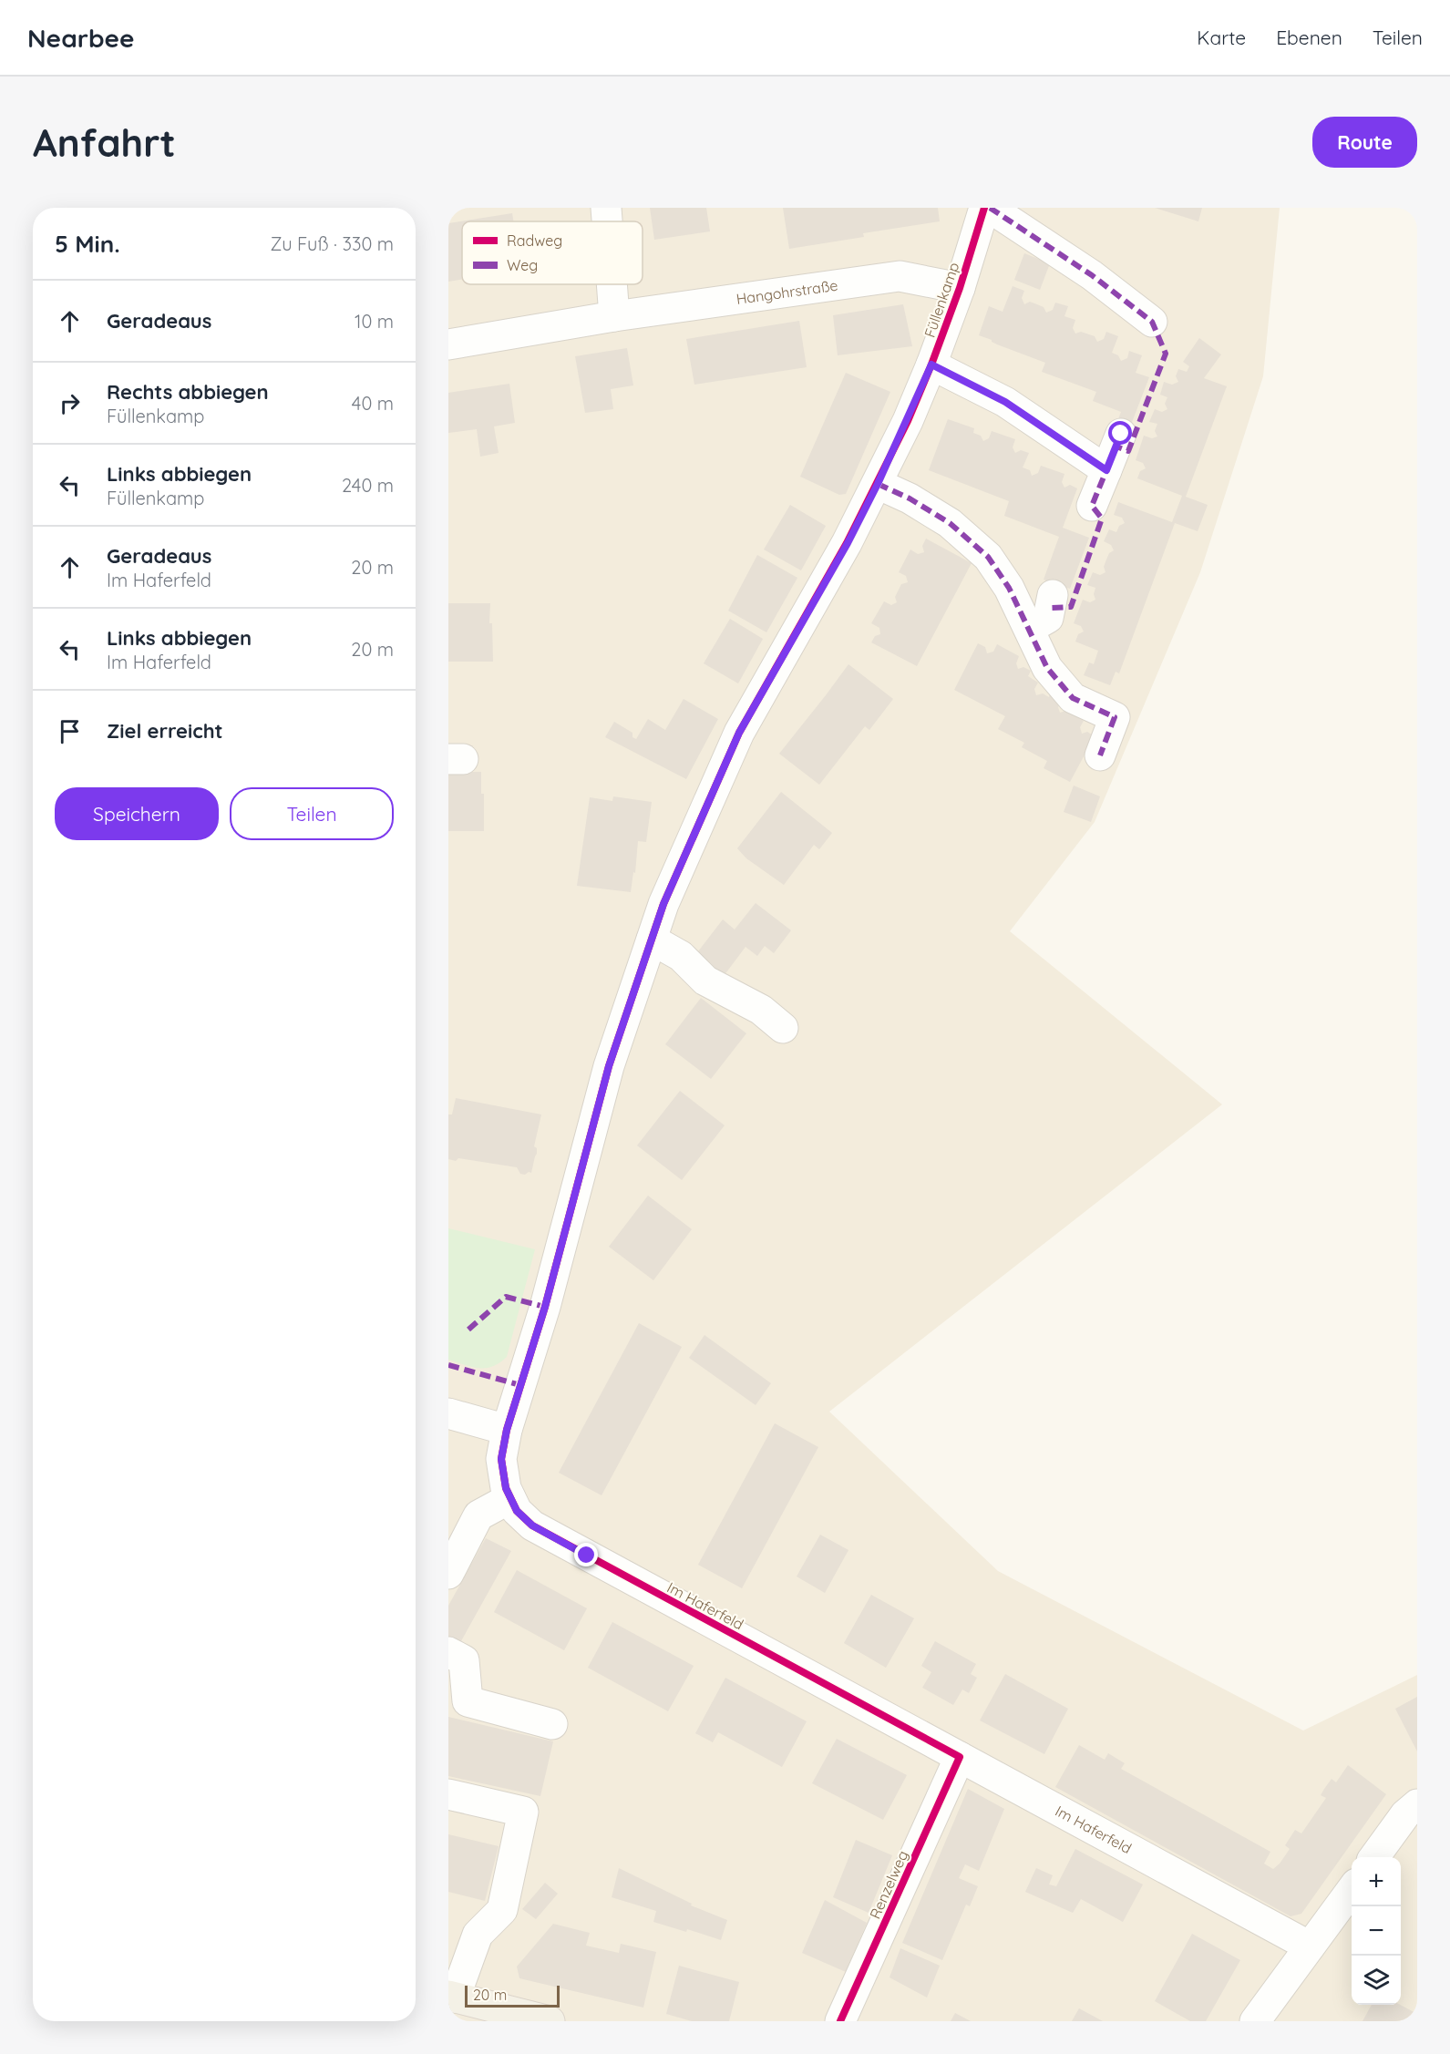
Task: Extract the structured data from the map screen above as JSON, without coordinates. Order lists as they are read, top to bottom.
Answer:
{
  "streets": {
    "street": [
      "Hangohrstraße",
      "Füllenkamp",
      "Im Haferfeld",
      "Renzelweg"
    ]
  },
  "crossings": [
    ["Hangohrstraße", "Füllenkamp"],
    ["Füllenkamp", "Im Haferfeld"],
    ["Im Haferfeld", "Renzelweg"]
  ],
  "legend": ["Radweg", "Weg"],
  "scale_bar": "20 m",
  "page": {
    "header": "Nearbee",
    "nav": ["Karte", "Ebenen", "Teilen"],
    "buttons": [
      "Route",
      ["Speichern", "Teilen"]
    ],
    "title": "Anfahrt",
    "heading": ["5 Min.", "Zu Fuß · 330 m"],
    "list": [
      ["Geradeaus", "10 m"],
      ["Rechts abbiegen", "Füllenkamp", "40 m"],
      ["Links abbiegen", "Füllenkamp", "240 m"],
      ["Geradeaus", "Im Haferfeld", "20 m"],
      ["Links abbiegen", "Im Haferfeld", "20 m"],
      "Ziel erreicht"
    ],
    "map_buttons": ["+", "−"],
    "scale": "20 m"
  }
}
